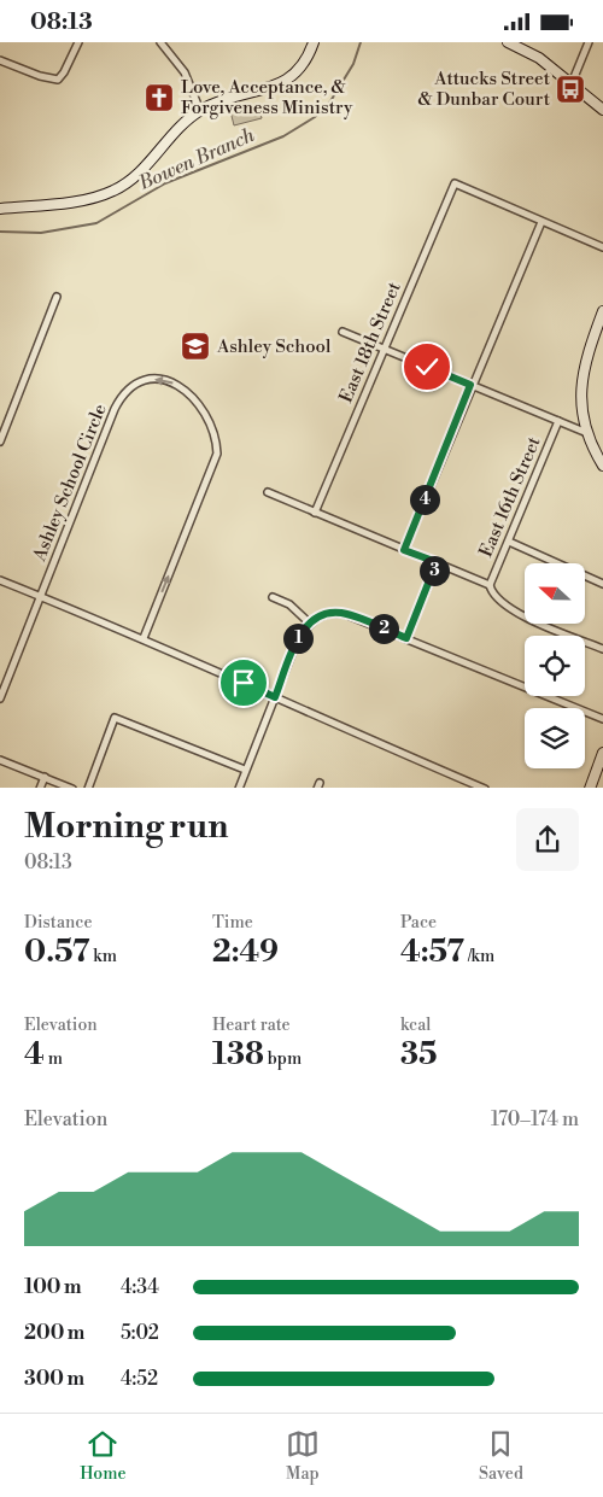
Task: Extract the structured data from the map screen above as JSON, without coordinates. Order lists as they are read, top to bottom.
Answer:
{
  "streets": {
    "street": ["East 18th Street", "Ashley School Circle", "East 16th Street"]
  },
  "water": ["Bowen Branch"],
  "places": {
    "bus stop": ["Attucks Street & Dunbar Court"],
    "church": ["Love, Acceptance, & Forgiveness Ministry"],
    "school or university": ["Ashley School"]
  },
  "north": "left",
  "page": {
    "status": "08:13",
    "pins": [
      "4",
      "3",
      "2",
      "1"
    ],
    "heading": ["Morning run", "08:13"],
    "stats": [
      ["Distance", "0.57 km"],
      ["Time", "2:49"],
      ["Pace", "4:57 /km"],
      ["Elevation", "4 m"],
      ["Heart rate", "138 bpm"],
      ["kcal", "35"]
    ],
    "chart": ["Elevation", "170–174 m"],
    "list": [
      {
        "name": "100 m",
        "note": "4:34"
      },
      {
        "name": "200 m",
        "note": "5:02"
      },
      {
        "name": "300 m",
        "note": "4:52"
      }
    ],
    "tabs": ["Home", "Map", "Saved"]
  }
}
